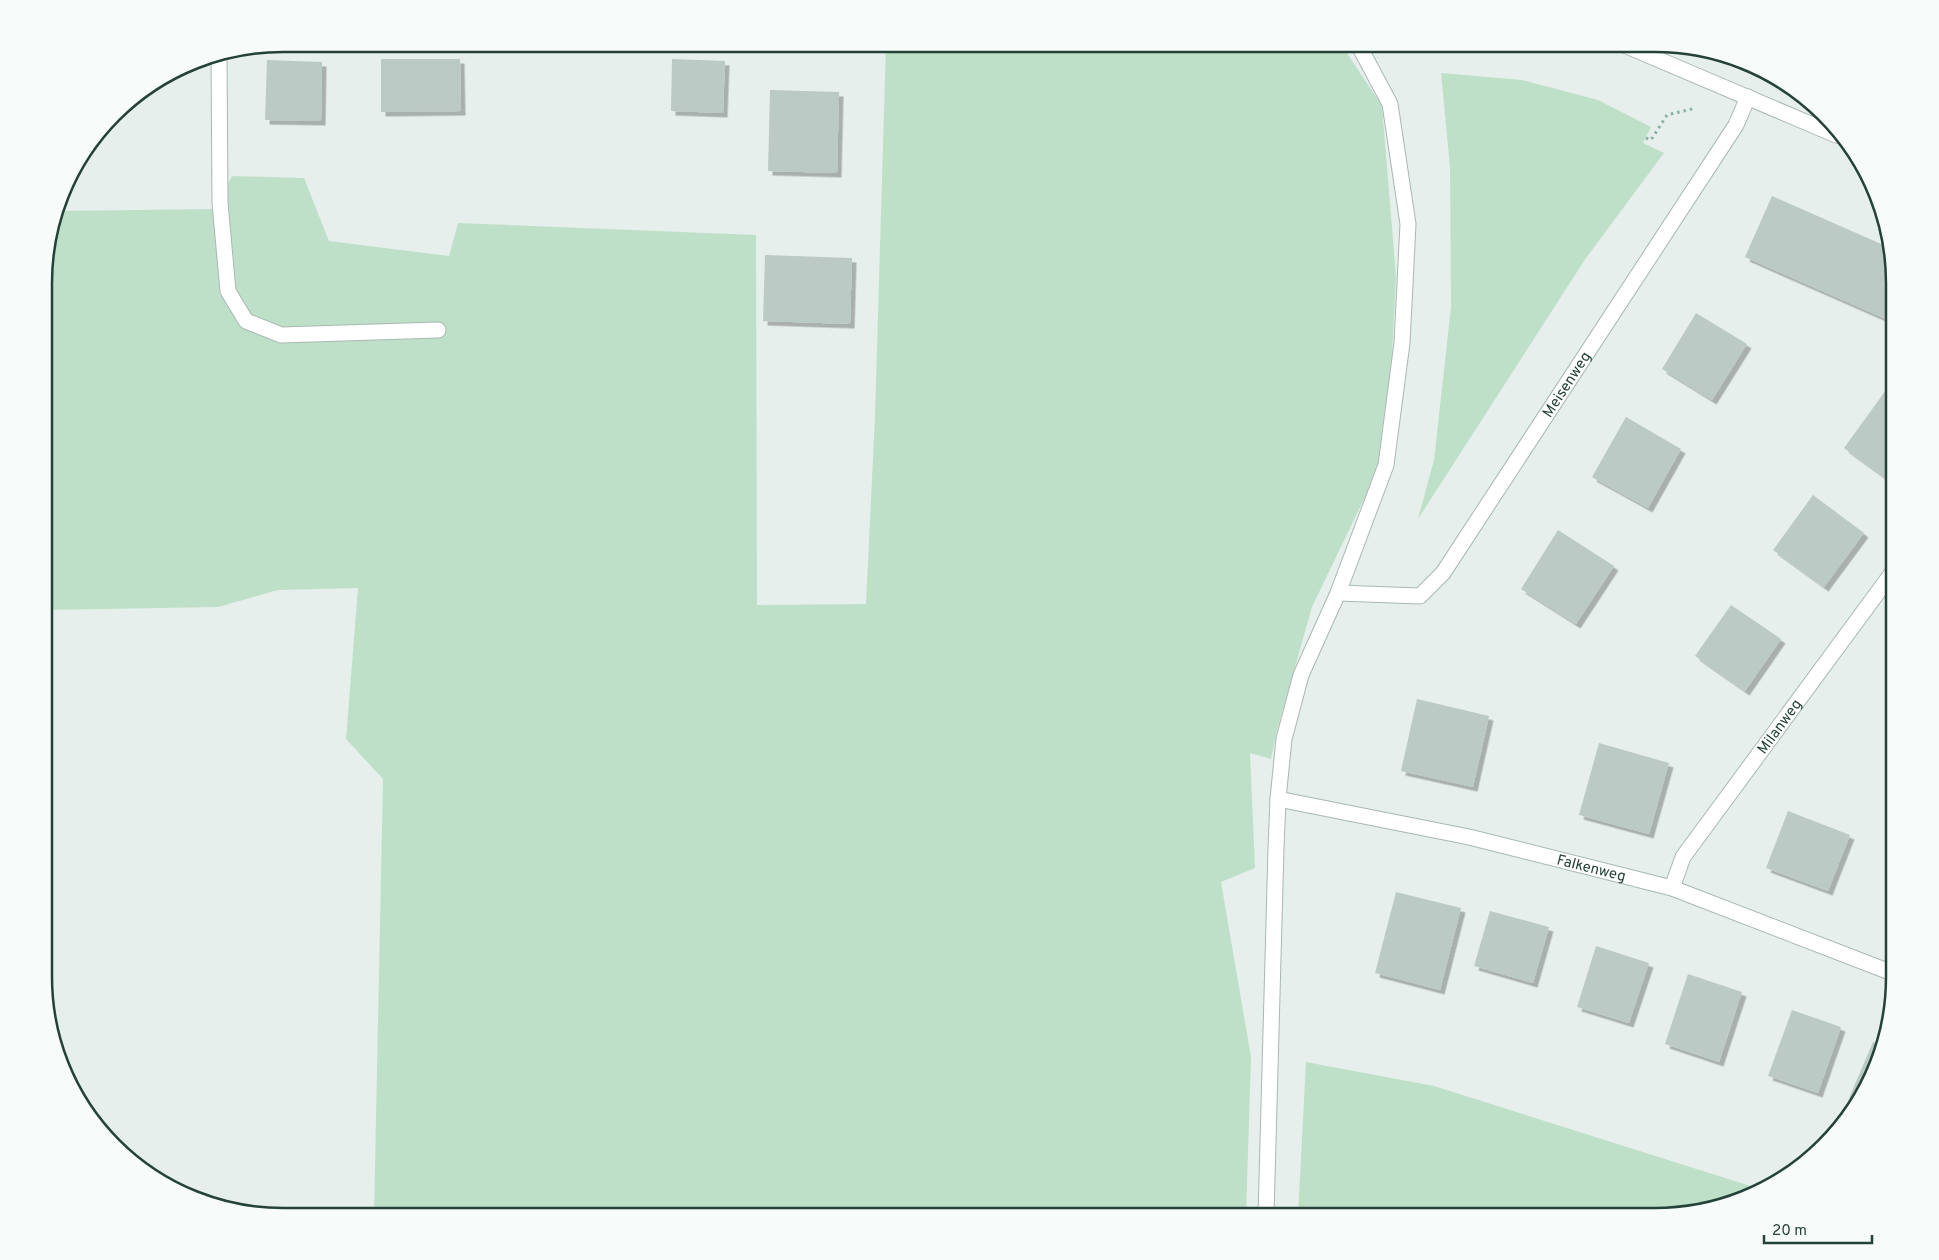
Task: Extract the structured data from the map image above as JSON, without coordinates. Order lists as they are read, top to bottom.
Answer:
{
  "streets": {
    "street": ["Meisenweg", "Milanweg", "Falkenweg"]
  },
  "crossings": [
    ["Milanweg", "Falkenweg"]
  ],
  "scale_bar": "20 m"
}
